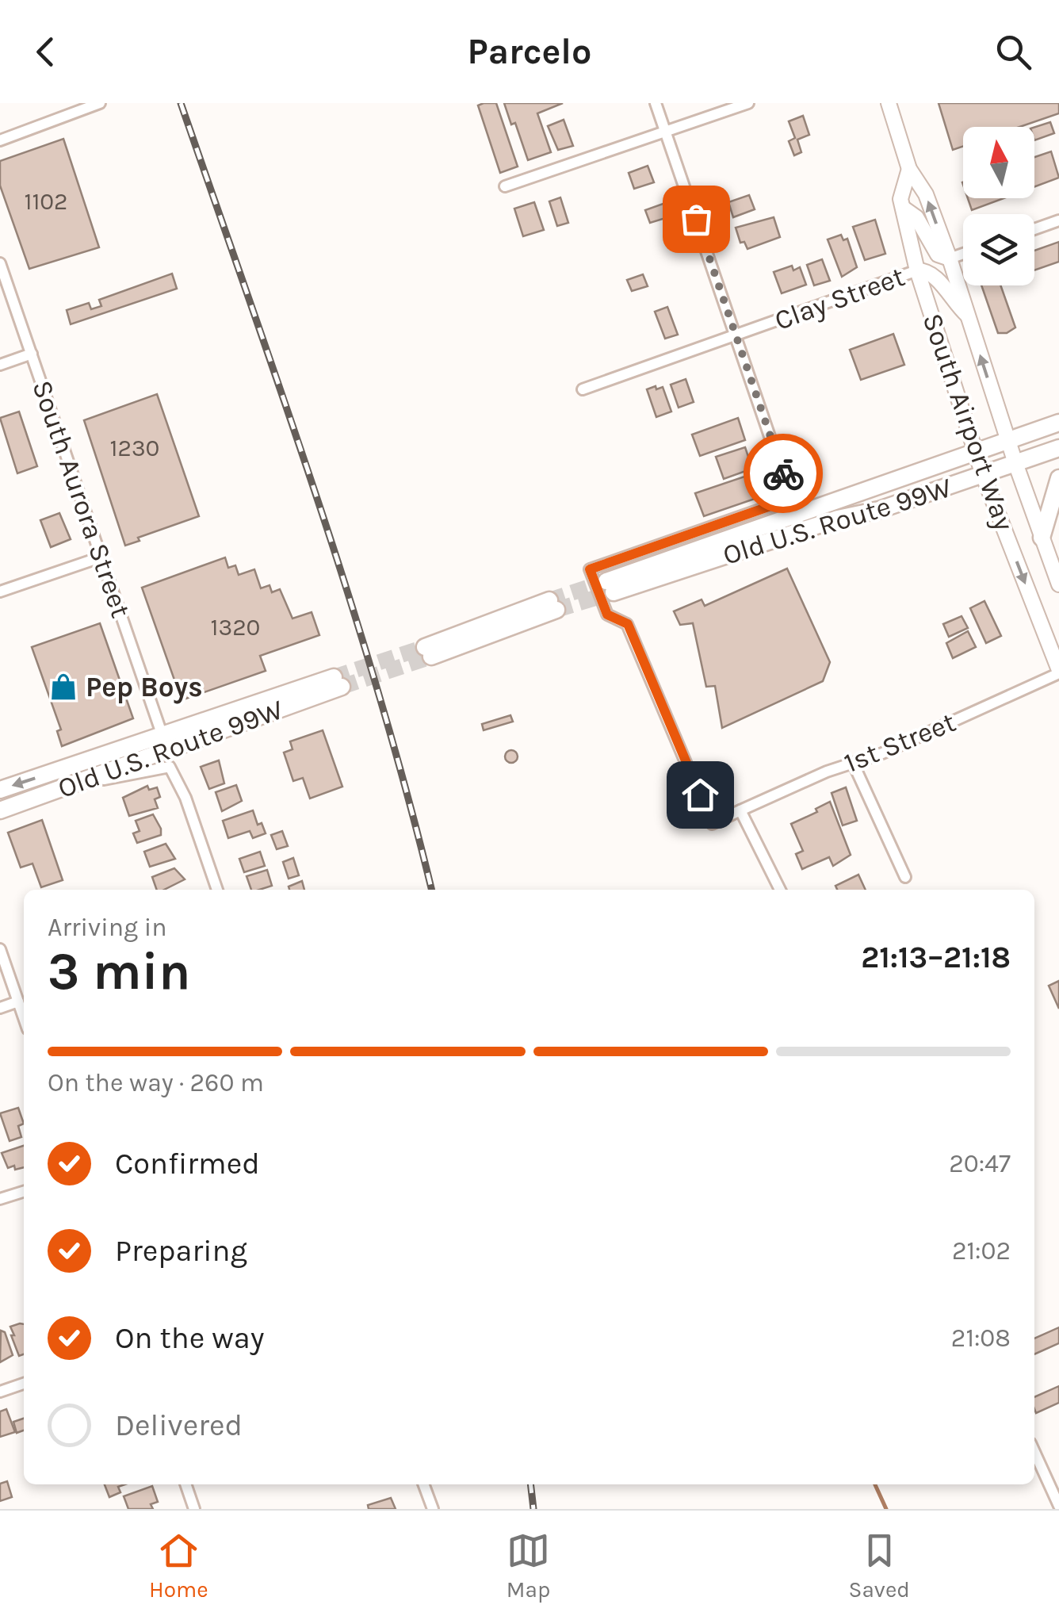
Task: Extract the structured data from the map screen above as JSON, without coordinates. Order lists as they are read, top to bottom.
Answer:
{
  "streets": {
    "main road": ["South Airport Way", "Old U.S. Route 99W"],
    "street": ["Clay Street", "South Aurora Street", "1st Street"]
  },
  "crossings": [
    ["Clay Street", "South Airport Way"],
    ["Clay Street", "1st Street"],
    ["South Airport Way", "Old U.S. Route 99W"],
    ["South Airport Way", "1st Street"],
    ["South Aurora Street", "Old U.S. Route 99W"]
  ],
  "places": {
    "shop": ["Pep Boys"]
  },
  "house_numbers": ["1102", "1230", "1320"],
  "north": "top",
  "page": {
    "header": "Parcelo",
    "heading": ["3 min", "Arriving in", "21:13–21:18"],
    "bar": "On the way · 260 m",
    "list": [
      ["Confirmed", "20:47"],
      ["Preparing", "21:02"],
      ["On the way", "21:08"],
      "Delivered"
    ],
    "tabs": ["Home", "Map", "Saved"]
  }
}
